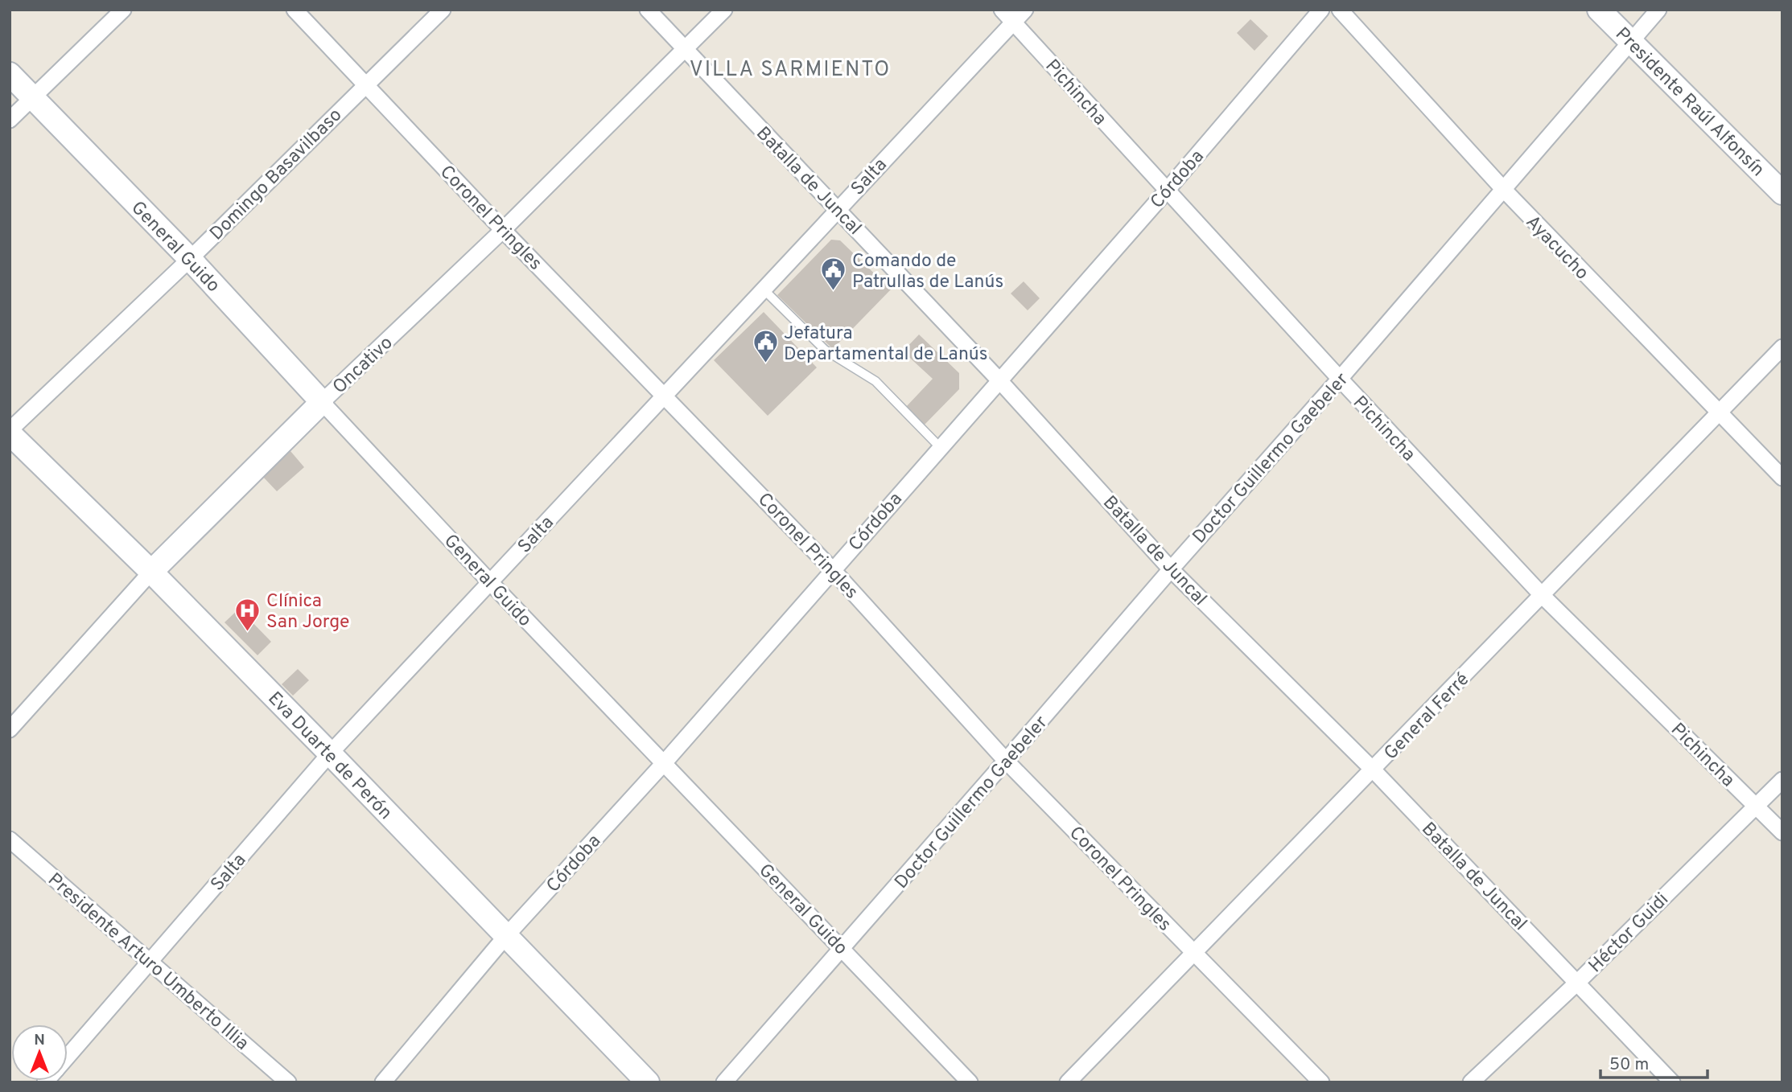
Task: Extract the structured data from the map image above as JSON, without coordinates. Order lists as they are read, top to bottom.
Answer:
{
  "streets": {
    "main road": [
      "Presidente Raúl Alfonsín",
      "General Guido",
      "Oncativo",
      "Eva Duarte de Perón"
    ],
    "street": [
      "Pichincha",
      "Domingo Basavilbaso",
      "Salta",
      "Córdoba",
      "Batalla de Juncal",
      "Coronel Pringles",
      "Ayacucho",
      "Doctor Guillermo Gaebeler",
      "General Ferré",
      "Héctor Guidi",
      "Presidente Arturo Umberto Illia"
    ]
  },
  "crossings": [
    ["Pichincha", "Salta"],
    ["Pichincha", "Córdoba"],
    ["Pichincha", "Doctor Guillermo Gaebeler"],
    ["Pichincha", "General Ferré"],
    ["Pichincha", "Héctor Guidi"],
    ["Presidente Raúl Alfonsín", "Doctor Guillermo Gaebeler"],
    ["Domingo Basavilbaso", "Coronel Pringles"],
    ["Domingo Basavilbaso", "General Guido"],
    ["Domingo Basavilbaso", "Eva Duarte de Perón"],
    ["Salta", "Batalla de Juncal"],
    ["Salta", "Coronel Pringles"],
    ["Salta", "General Guido"],
    ["Salta", "Eva Duarte de Perón"],
    ["Salta", "Presidente Arturo Umberto Illia"],
    ["Córdoba", "Batalla de Juncal"],
    ["Córdoba", "Coronel Pringles"],
    ["Córdoba", "General Guido"],
    ["Córdoba", "Eva Duarte de Perón"],
    ["Batalla de Juncal", "Oncativo"],
    ["Batalla de Juncal", "Doctor Guillermo Gaebeler"],
    ["Batalla de Juncal", "General Ferré"],
    ["Batalla de Juncal", "Héctor Guidi"],
    ["Coronel Pringles", "Oncativo"],
    ["Coronel Pringles", "Doctor Guillermo Gaebeler"],
    ["Coronel Pringles", "General Ferré"],
    ["General Guido", "Oncativo"],
    ["General Guido", "Doctor Guillermo Gaebeler"],
    ["Ayacucho", "Doctor Guillermo Gaebeler"],
    ["Ayacucho", "General Ferré"],
    ["Oncativo", "Eva Duarte de Perón"]
  ],
  "districts": ["VILLA SARMIENTO"],
  "places": {
    "public building": ["Comando de Patrullas de Lanús", "Jefatura Departamental de Lanús"],
    "hospital": ["Clínica San Jorge"]
  },
  "scale_bar": "50 m",
  "north": "top"
}
